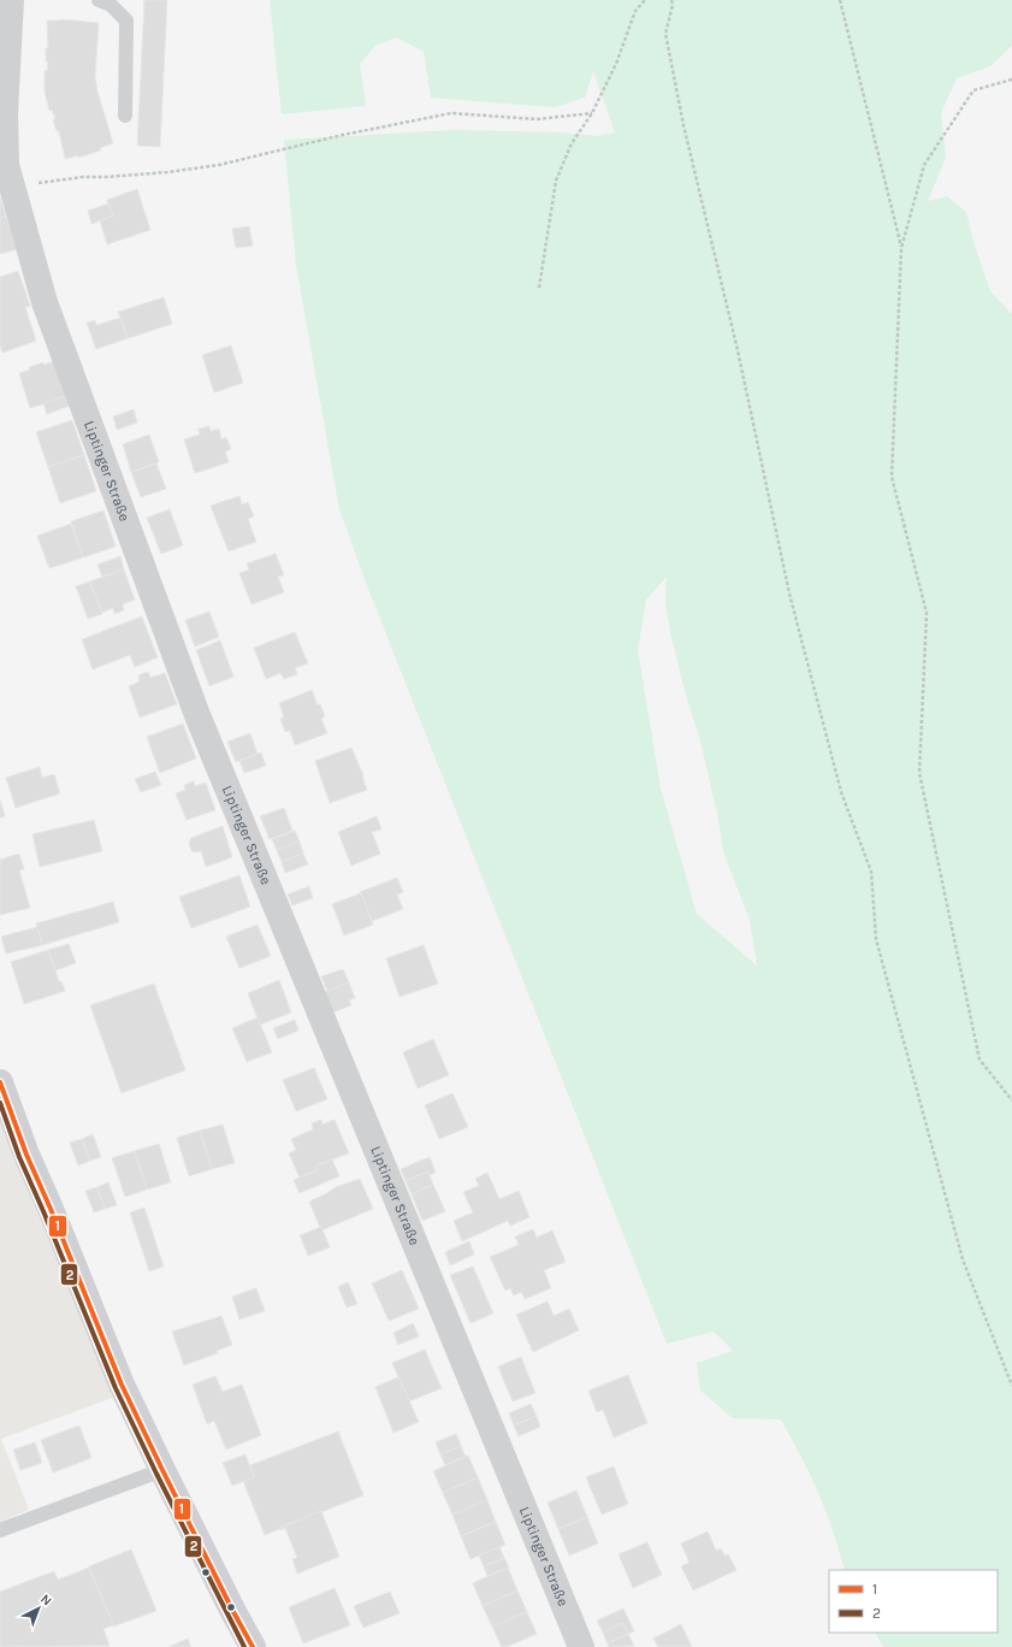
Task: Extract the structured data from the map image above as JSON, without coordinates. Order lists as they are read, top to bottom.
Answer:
{
  "streets": {
    "street": ["Liptinger Straße"]
  },
  "lines": ["transit line 1", "transit line 2"],
  "legend": ["1", "2"],
  "north": "top right"
}
